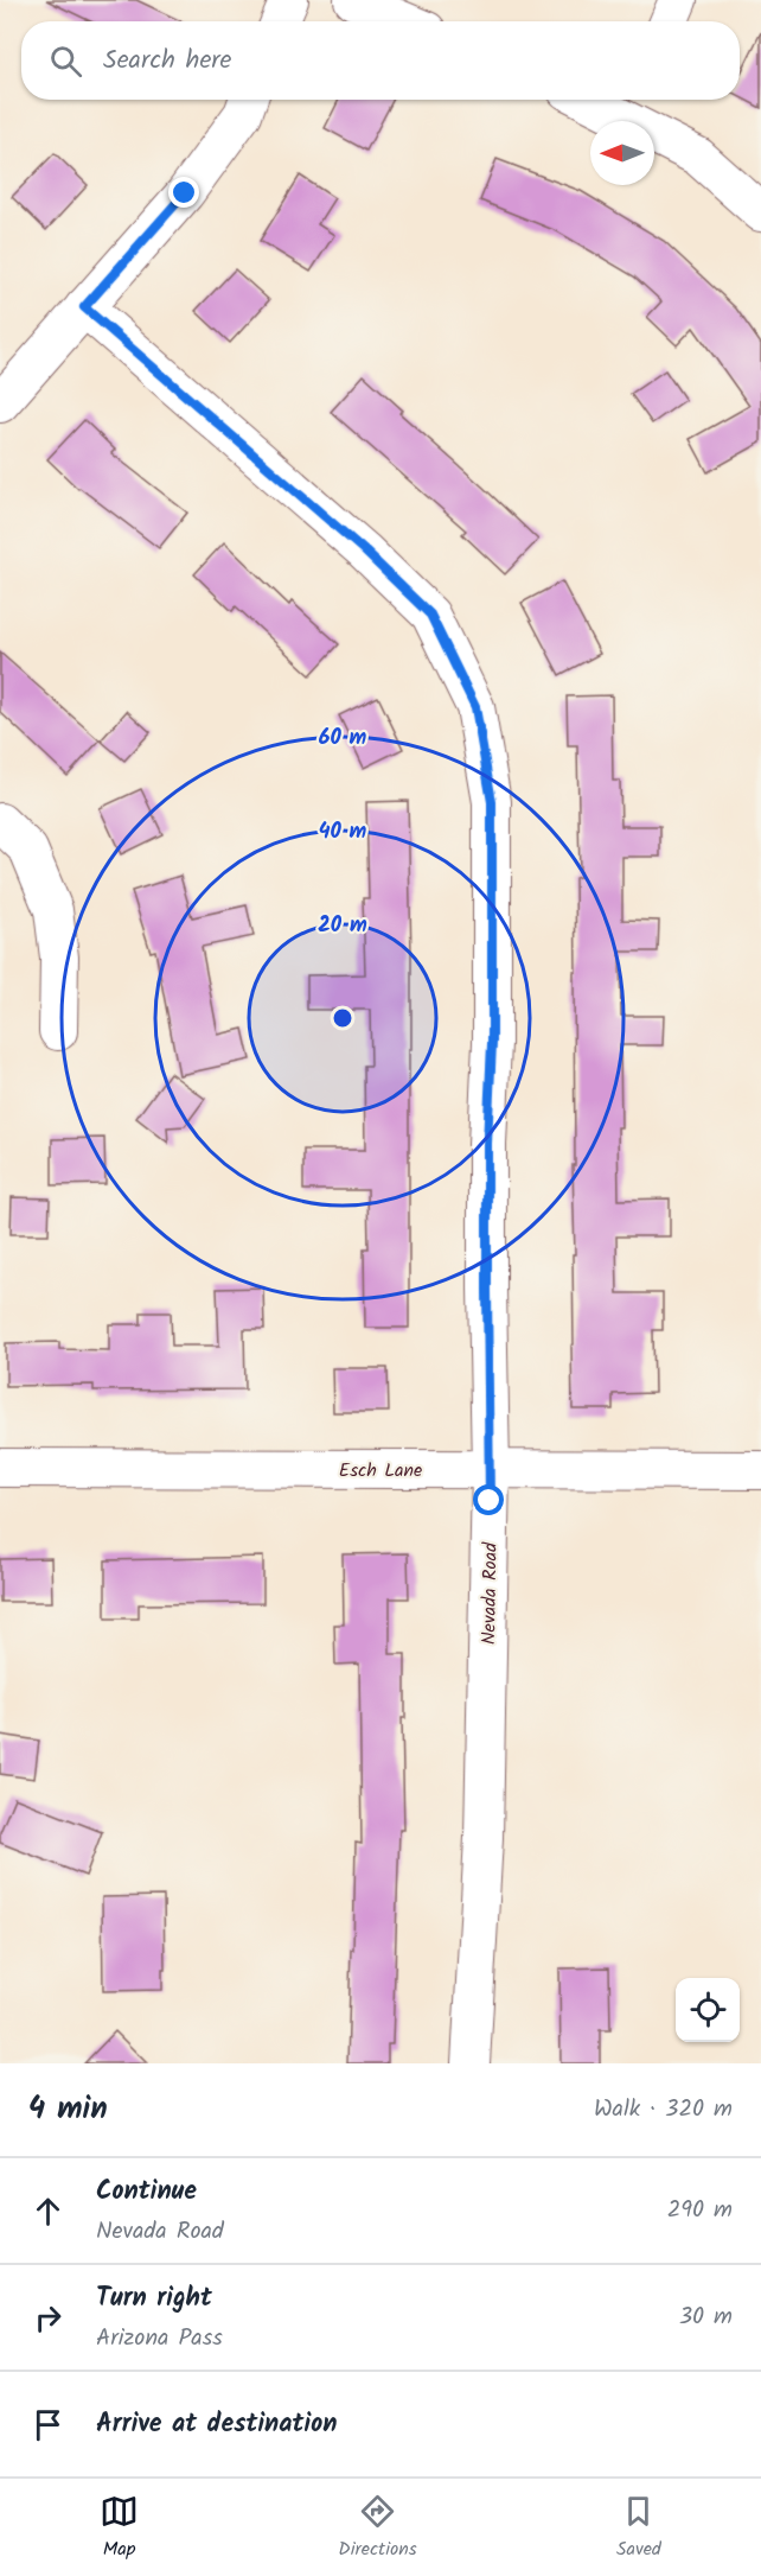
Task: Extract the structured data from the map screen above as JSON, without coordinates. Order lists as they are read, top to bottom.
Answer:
{
  "streets": {
    "street": ["Esch Lane", "Nevada Road"]
  },
  "crossings": [
    ["Esch Lane", "Nevada Road"]
  ],
  "north": "left",
  "page": {
    "search": "Search here",
    "heading": ["4 min", "Walk · 320 m"],
    "list": [
      ["Continue", "Nevada Road", "290 m"],
      ["Turn right", "Arizona Pass", "30 m"],
      "Arrive at destination"
    ],
    "nav": ["Map", "Directions", "Saved"]
  },
  "rings": ["60 m", "40 m", "20 m"]
}
